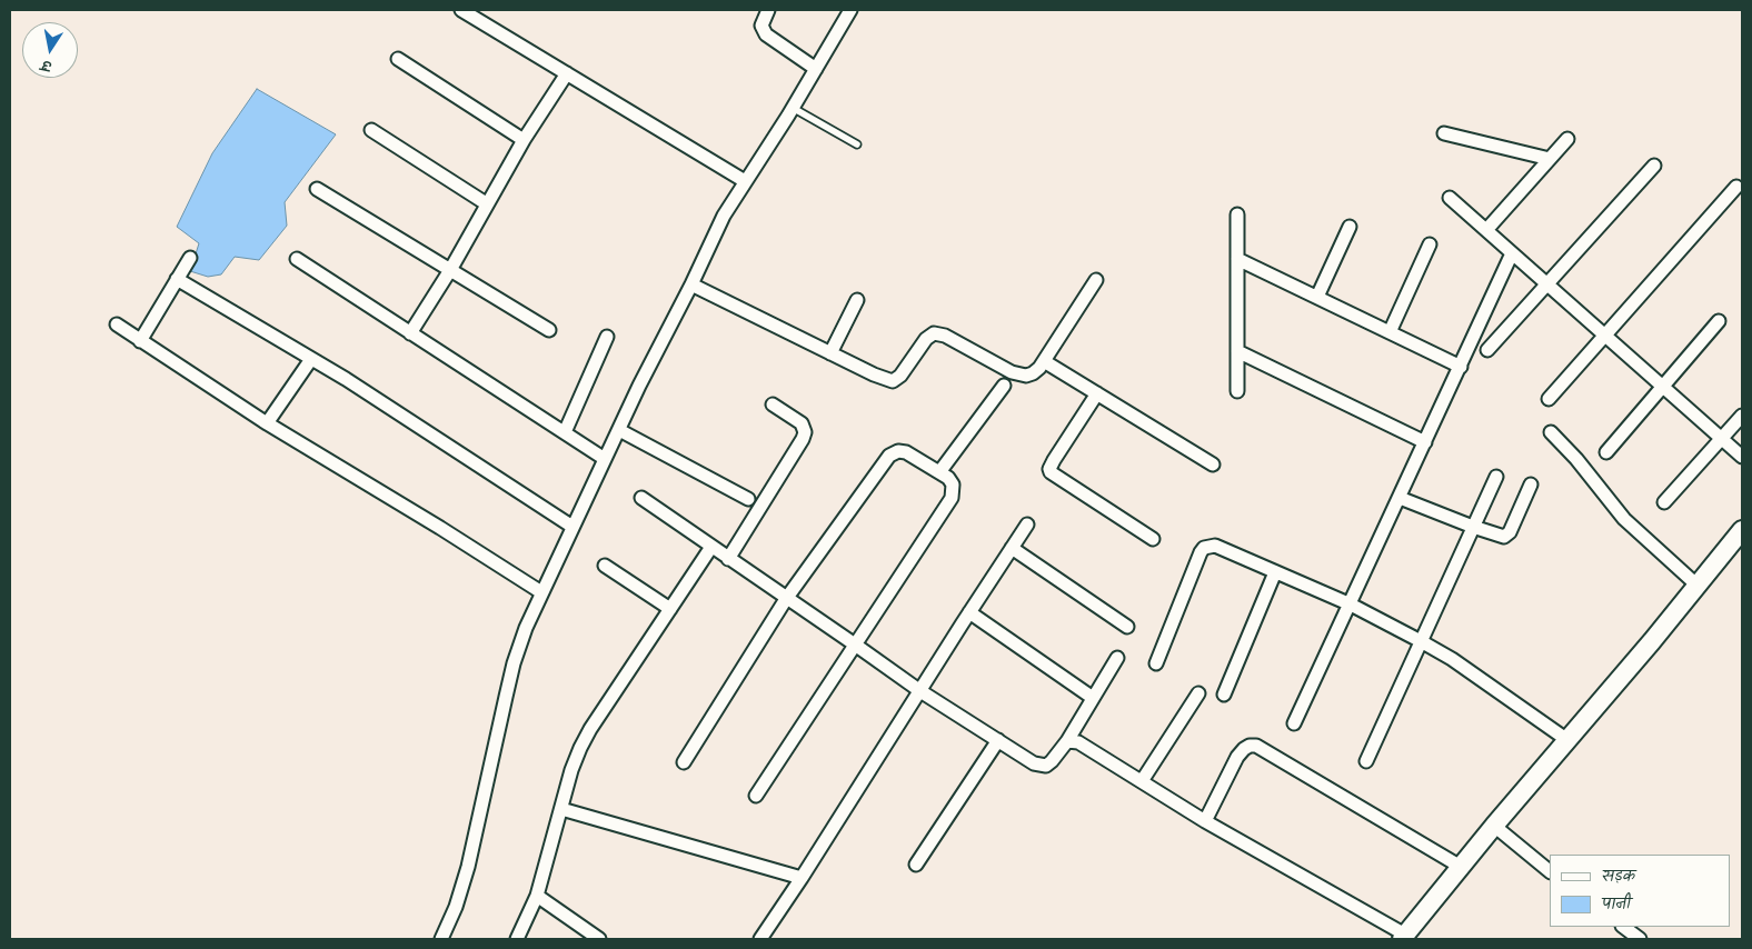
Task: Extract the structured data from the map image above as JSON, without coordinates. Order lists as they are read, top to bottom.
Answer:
{
  "legend": ["सड़क", "पानी"],
  "north": "bottom"
}
